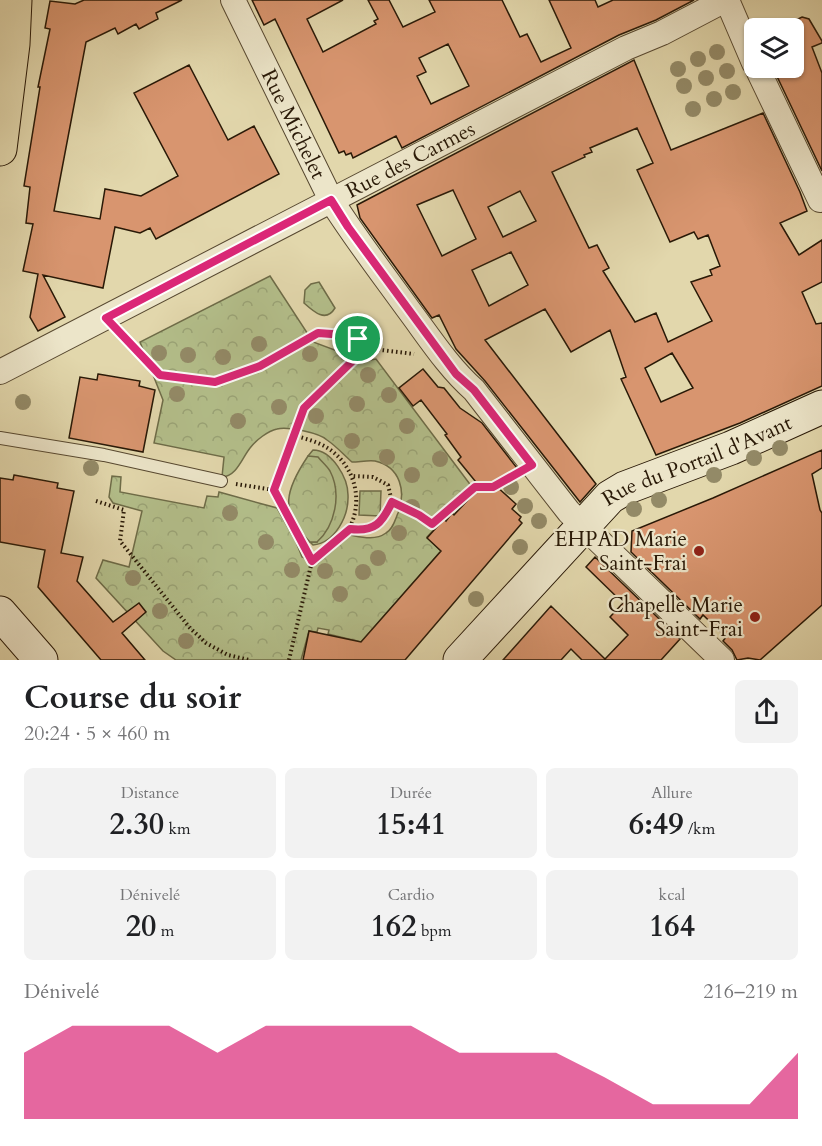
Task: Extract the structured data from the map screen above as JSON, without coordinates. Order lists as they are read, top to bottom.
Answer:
{
  "streets": {
    "street": ["Rue Michelet", "Rue des Carmes", "Rue du Portail d'Avant"]
  },
  "crossings": [
    ["Rue Michelet", "Rue des Carmes"],
    ["Rue Michelet", "Rue du Portail d'Avant"]
  ],
  "places": ["EHPAD Marie Saint-Frai", "Chapelle Marie Saint-Frai"],
  "page": {
    "heading": ["Course du soir", "20:24 · 5 × 460 m"],
    "stats": [
      ["Distance", "2.30 km"],
      ["Durée", "15:41"],
      ["Allure", "6:49 /km"],
      ["Dénivelé", "20 m"],
      ["Cardio", "162 bpm"],
      ["kcal", "164"]
    ],
    "chart": ["Dénivelé", "216–219 m"]
  }
}
